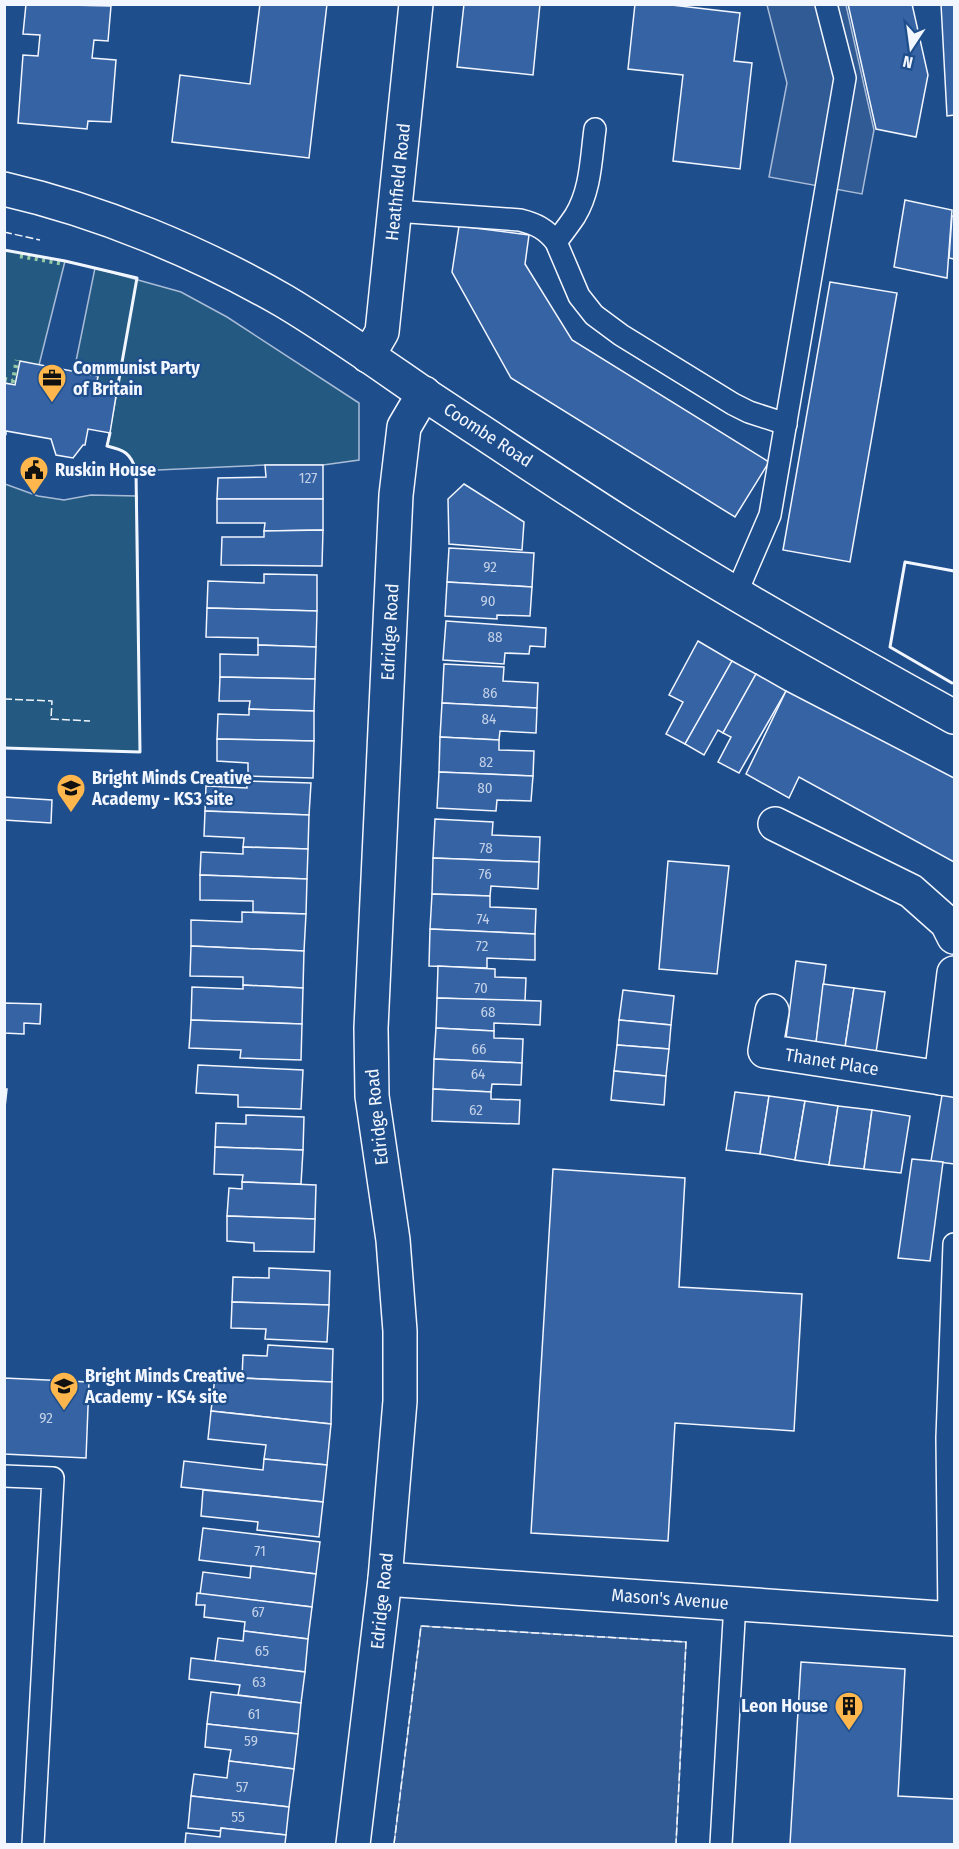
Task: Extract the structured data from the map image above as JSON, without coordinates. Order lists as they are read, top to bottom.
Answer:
{
  "streets": {
    "street": [
      "Heathfield Road",
      "Coombe Road",
      "Edridge Road",
      "Thanet Place",
      "Mason's Avenue"
    ]
  },
  "crossings": [
    ["Heathfield Road", "Coombe Road"],
    ["Coombe Road", "Edridge Road"],
    ["Edridge Road", "Mason's Avenue"]
  ],
  "places": {
    "office": ["Communist Party of Britain"],
    "public building": ["Ruskin House"],
    "school or university": ["Bright Minds Creative Academy - KS3 site", "Bright Minds Creative Academy - KS4 site"],
    "building": ["Leon House"]
  },
  "house_numbers": [
    "127",
    "92",
    "90",
    "88",
    "86",
    "84",
    "82",
    "80",
    "78",
    "76",
    "74",
    "72",
    "70",
    "68",
    "66",
    "64",
    "62",
    "92",
    "71",
    "67",
    "65",
    "63",
    "61",
    "59",
    "57",
    "55"
  ],
  "north": "bottom"
}
